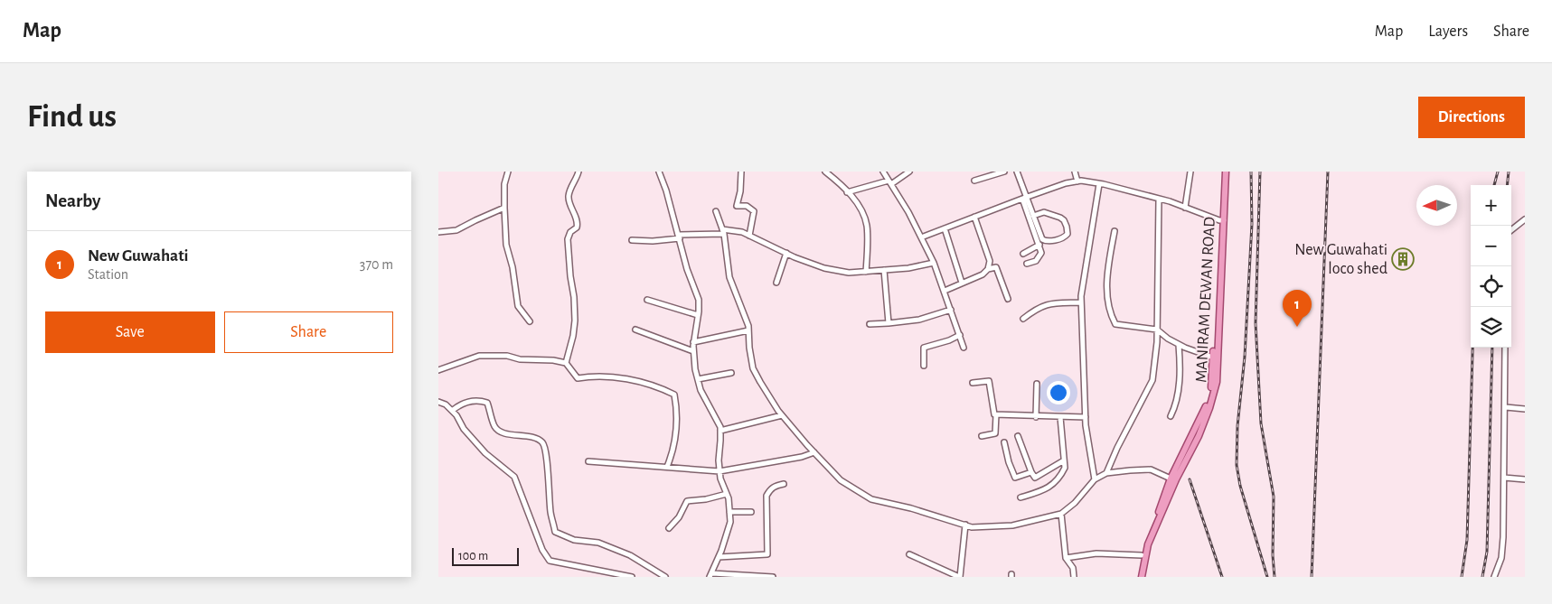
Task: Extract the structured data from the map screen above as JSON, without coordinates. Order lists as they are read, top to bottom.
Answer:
{
  "streets": {
    "main road": ["MANIRAM DEWAN ROAD"]
  },
  "places": {
    "building": ["New Guwahati loco shed"]
  },
  "scale_bar": "100 m",
  "north": "left",
  "page": {
    "header": "Map",
    "nav": ["Map", "Layers", "Share"],
    "buttons": [
      "Directions",
      ["Save", "Share"]
    ],
    "title": "Find us",
    "heading": "Nearby",
    "map_buttons": ["+", "−"],
    "list": [
      {
        "mark": "1",
        "name": "New Guwahati",
        "note": "Station",
        "value": "370 m"
      }
    ],
    "pins": "1",
    "scale": "100 m"
  }
}
